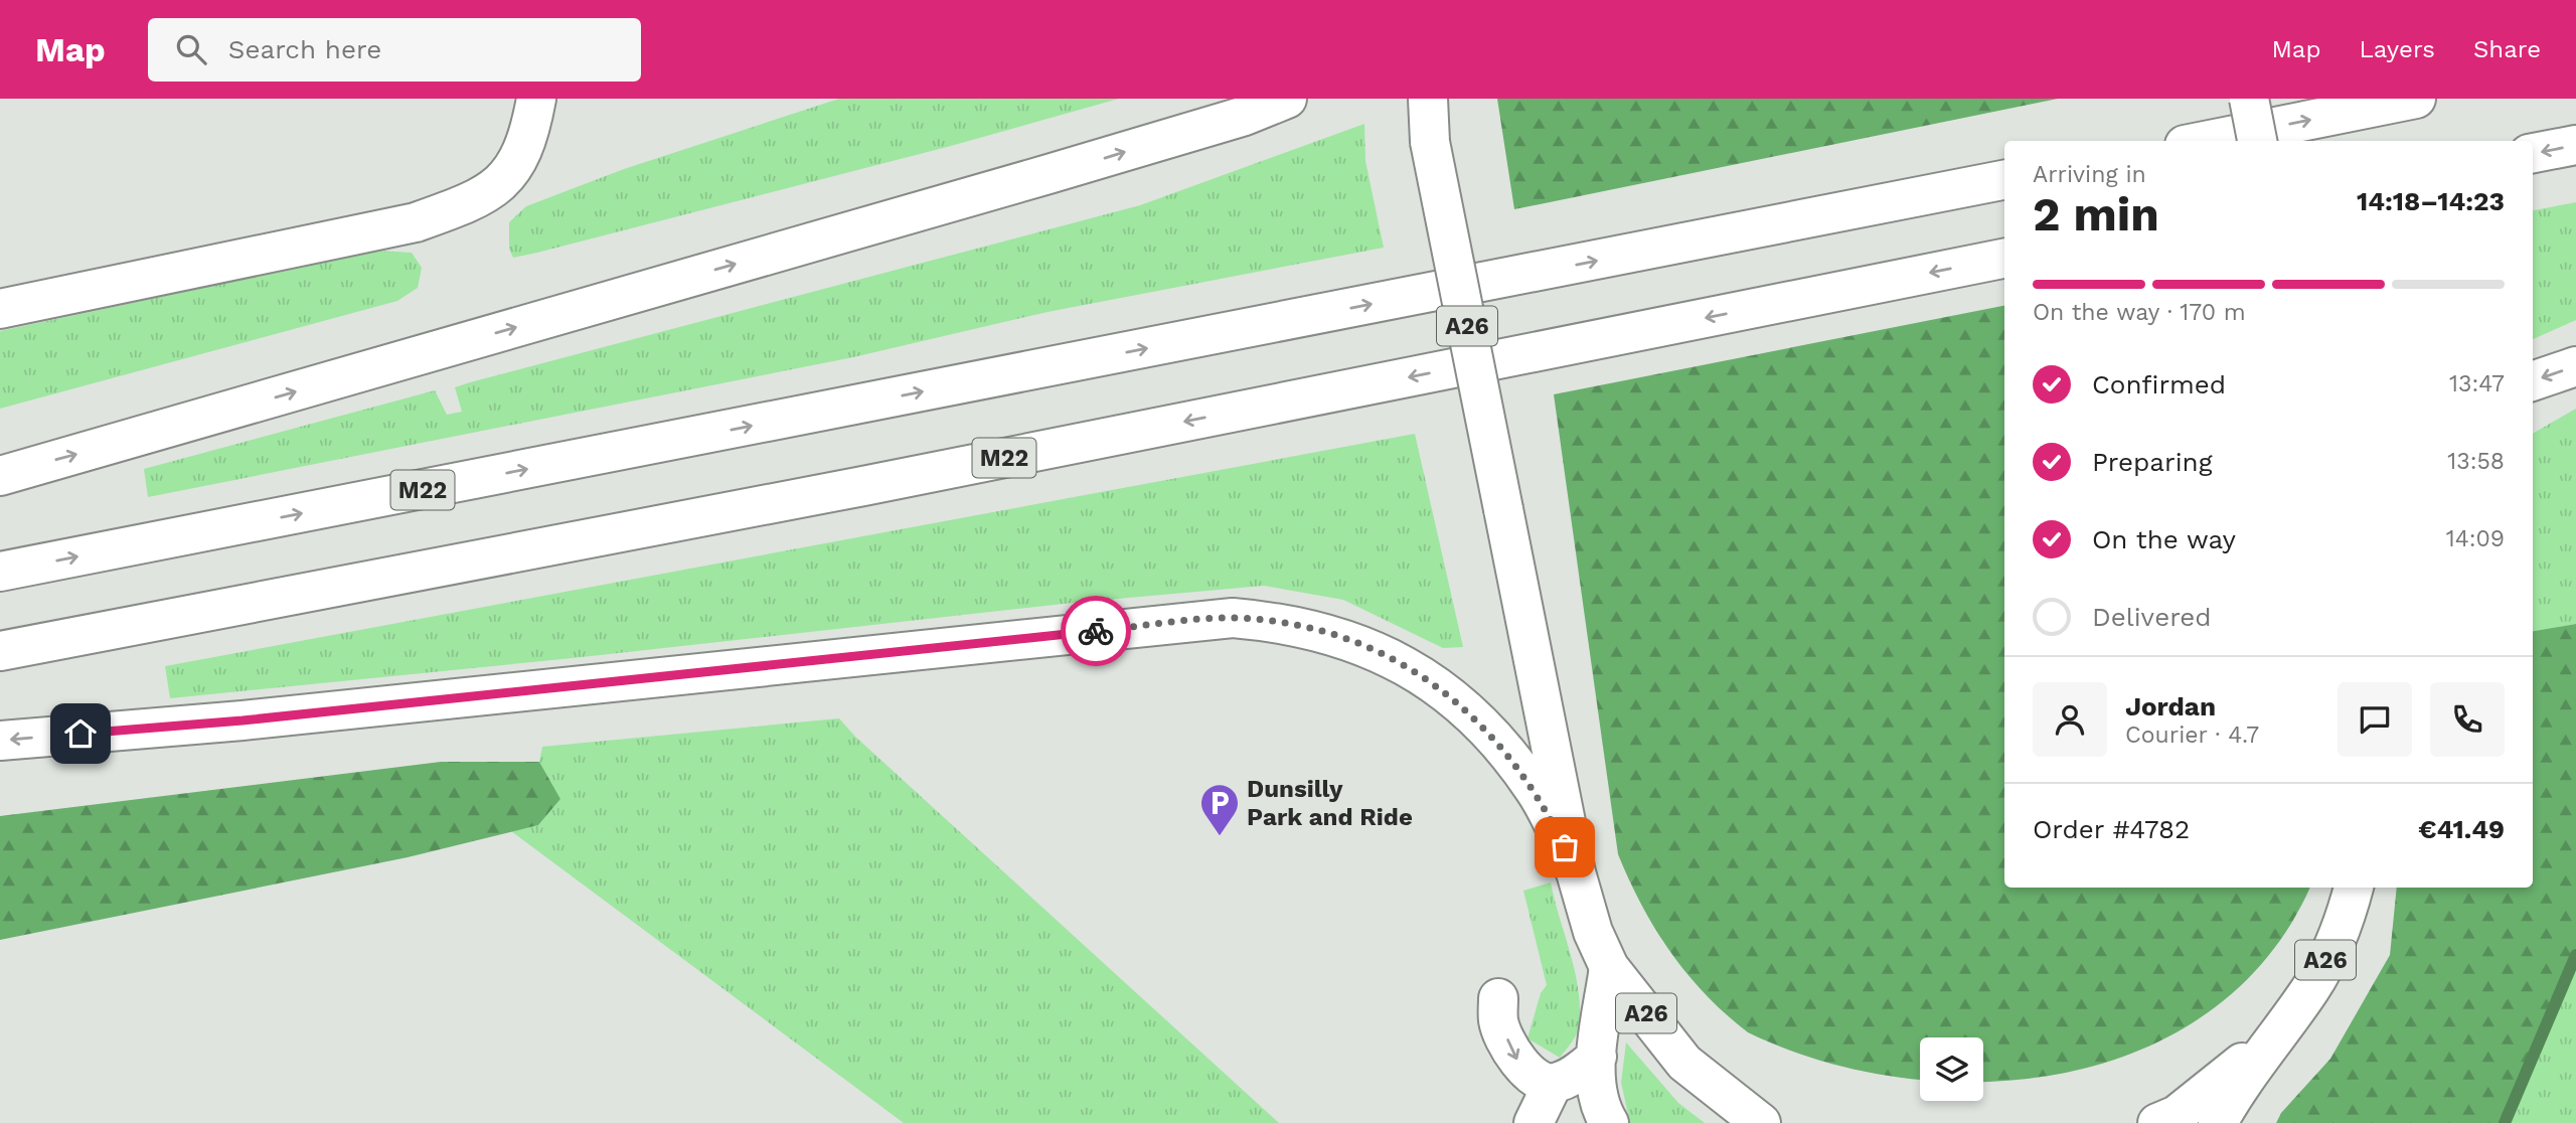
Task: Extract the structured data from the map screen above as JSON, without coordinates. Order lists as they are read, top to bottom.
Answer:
{
  "streets": {
    "main road": ["A26", "M22"]
  },
  "places": {
    "parking": ["Dunsilly Park and Ride"]
  },
  "page": {
    "header": "Map",
    "search": "Search here",
    "nav": ["Map", "Layers", "Share"],
    "heading": ["2 min", "Arriving in", "14:18–14:23"],
    "panel": [
      "Jordan",
      "Courier · 4.7",
      "Order #4782",
      "€41.49"
    ],
    "bar": "On the way · 170 m",
    "list": [
      ["Confirmed", "13:47"],
      ["Preparing", "13:58"],
      ["On the way", "14:09"],
      "Delivered"
    ]
  }
}
